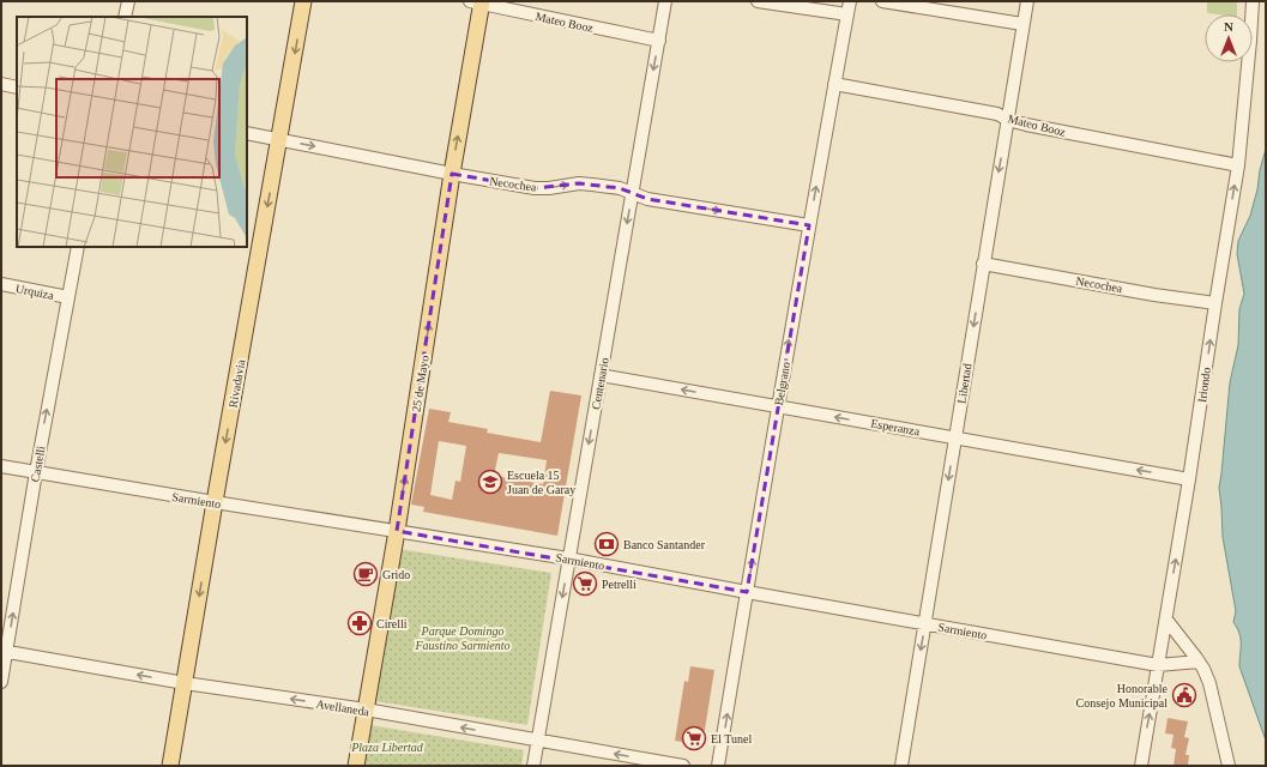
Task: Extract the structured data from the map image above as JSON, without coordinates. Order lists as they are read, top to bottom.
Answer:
{
  "streets": {
    "main road": ["Rivadavia", "25 de Mayo"],
    "street": [
      "Mateo Booz",
      "Necochea",
      "Urquiza",
      "Centenario",
      "Belgrano",
      "Libertad",
      "Iriondo",
      "Esperanza",
      "Castelli",
      "Sarmiento",
      "Avellaneda"
    ]
  },
  "crossings": [
    ["Mateo Booz", "25 de Mayo"],
    ["Mateo Booz", "Centenario"],
    ["Mateo Booz", "Belgrano"],
    ["Mateo Booz", "Libertad"],
    ["Mateo Booz", "Iriondo"],
    ["Necochea", "Rivadavia"],
    ["Necochea", "25 de Mayo"],
    ["Necochea", "Centenario"],
    ["Necochea", "Belgrano"],
    ["Necochea", "Libertad"],
    ["Necochea", "Iriondo"],
    ["Urquiza", "Castelli"],
    ["Rivadavia", "Sarmiento"],
    ["Rivadavia", "Avellaneda"],
    ["25 de Mayo", "Sarmiento"],
    ["25 de Mayo", "Avellaneda"],
    ["Centenario", "Esperanza"],
    ["Centenario", "Sarmiento"],
    ["Centenario", "Avellaneda"],
    ["Belgrano", "Esperanza"],
    ["Belgrano", "Sarmiento"],
    ["Libertad", "Esperanza"],
    ["Libertad", "Sarmiento"],
    ["Iriondo", "Esperanza"],
    ["Iriondo", "Sarmiento"],
    ["Castelli", "Sarmiento"],
    ["Castelli", "Avellaneda"]
  ],
  "one_way": [
    "Necochea",
    "Rivadavia",
    "25 de Mayo",
    "Centenario",
    "Belgrano",
    "Libertad",
    "Iriondo",
    "Esperanza",
    "Castelli",
    "Avellaneda"
  ],
  "parks": ["Parque Domingo Faustino Sarmiento", "Plaza Libertad"],
  "places": {
    "school or university": ["Escuela 15 Juan de Garay"],
    "bank": ["Banco Santander"],
    "cafe": ["Grido"],
    "supermarket": ["Petrelli", "El Tunel"],
    "pharmacy": ["Cirelli"],
    "public building": ["Honorable Consejo Municipal"]
  },
  "north": "top"
}
